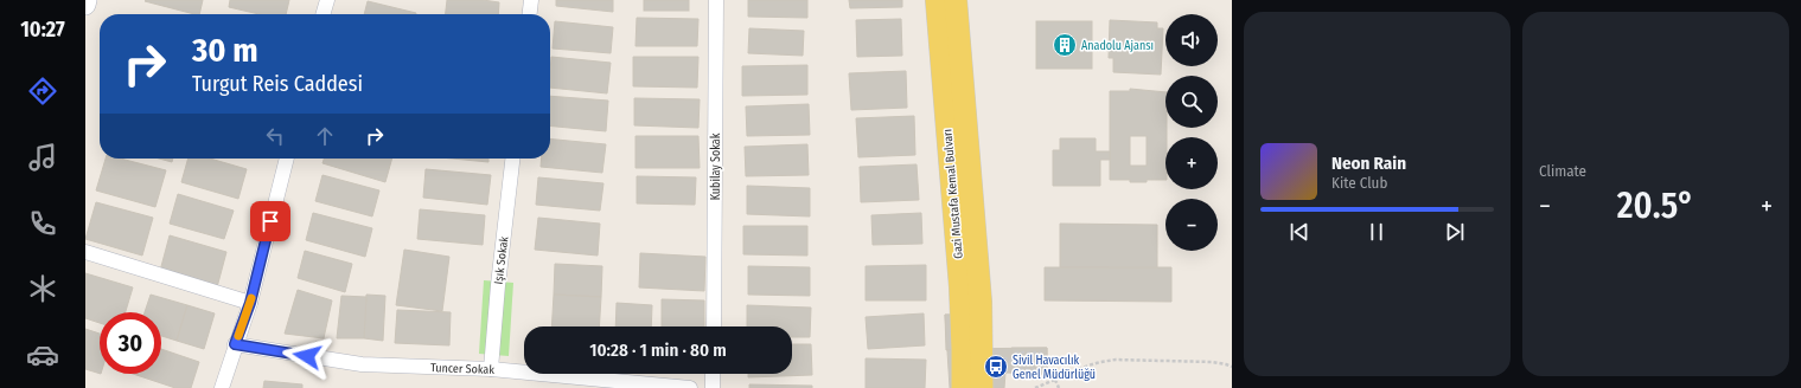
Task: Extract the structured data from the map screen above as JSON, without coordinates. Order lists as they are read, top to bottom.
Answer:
{
  "streets": {
    "main road": ["Gazi Mustafa Kemal Bulvarı"],
    "street": ["Kubilay Sokak", "Işık Sokak", "Tuncer Sokak"]
  },
  "crossings": [
    ["Işık Sokak", "Tuncer Sokak"]
  ],
  "places": {
    "building": ["Anadolu Ajansı"],
    "bus stop": ["Sivil Havacılık Genel Müdürlüğü"]
  },
  "page": {
    "tabs": "10:27",
    "tile": "Climate",
    "map_buttons": ["+", "−"],
    "turn": ["30 m", "Turgut Reis Caddesi"],
    "song": ["Neon Rain", "Kite Club"],
    "heat": ["−", "20.5°", "+"],
    "limit": "30",
    "trip": "10:28 · 1 min · 80 m"
  }
}
